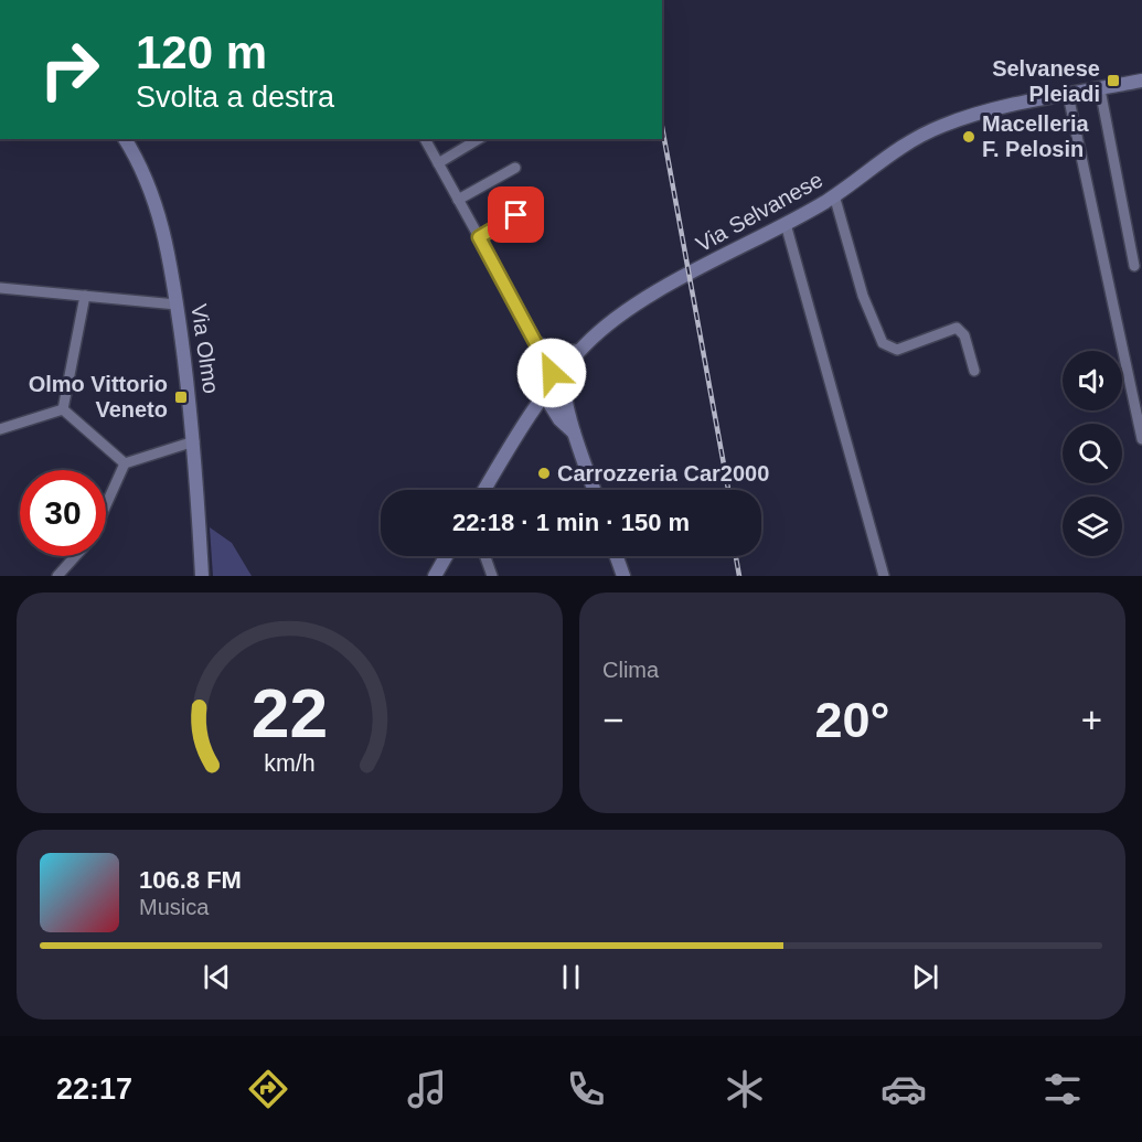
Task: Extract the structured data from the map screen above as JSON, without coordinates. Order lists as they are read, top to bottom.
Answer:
{
  "streets": {
    "street": ["Via Selvanese", "Via Olmo"]
  },
  "places": {
    "transit": ["Selvanese Pleiadi", "Olmo Vittorio Veneto"],
    "other": ["Macelleria F. Pelosin", "Carrozzeria Car2000"]
  },
  "page": {
    "turn": ["120 m", "Svolta a destra"],
    "limit": "30",
    "trip": "22:18 · 1 min · 150 m",
    "tile": "Clima",
    "heat": ["−", "20°", "+"],
    "song": ["106.8 FM", "Musica"],
    "tabs": "22:17",
    "gauge": ["22", "km/h"]
  }
}
